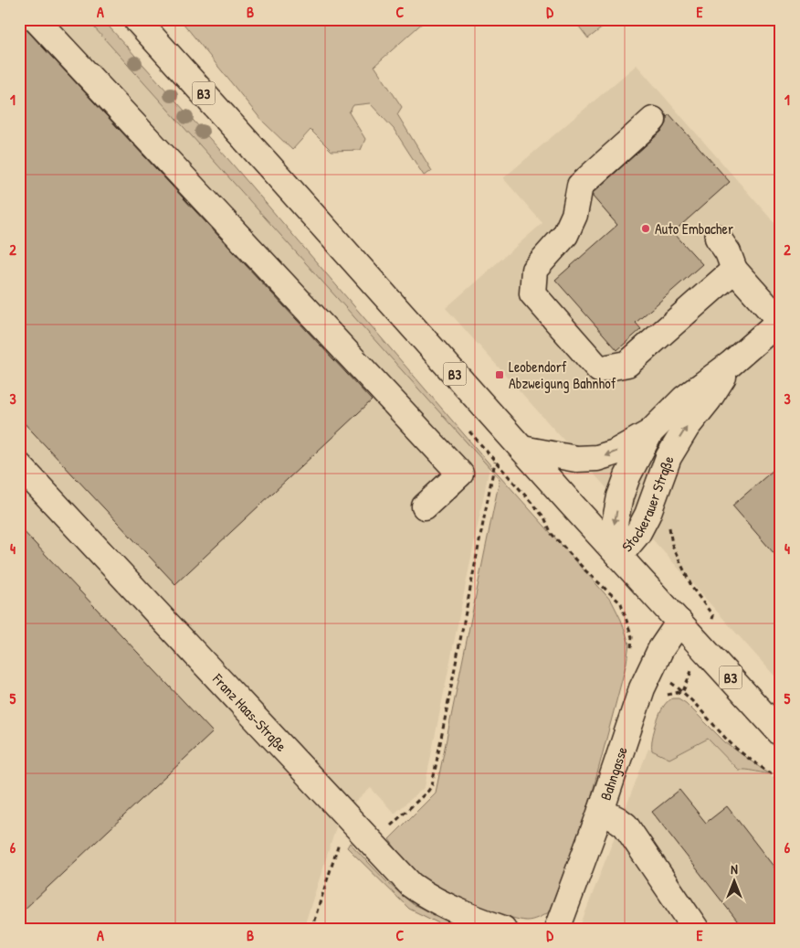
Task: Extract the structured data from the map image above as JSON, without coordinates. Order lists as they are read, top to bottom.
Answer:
{
  "streets": {
    "street": [
      "B3",
      "Stockerauer Straße",
      "Franz Haas-Straße",
      "Bahngasse"
    ]
  },
  "crossings": [
    ["B3", "Stockerauer Straße"],
    ["B3", "Bahngasse"]
  ],
  "places": {
    "other": ["Auto Embacher"],
    "transit": ["Leobendorf Abzweigung Bahnhof"]
  },
  "north": "top",
  "grid": {
    "columns": [
      "A",
      "B",
      "C",
      "D",
      "E"
    ],
    "rows": [
      "1",
      "2",
      "3",
      "4",
      "5",
      "6"
    ]
  }
}
